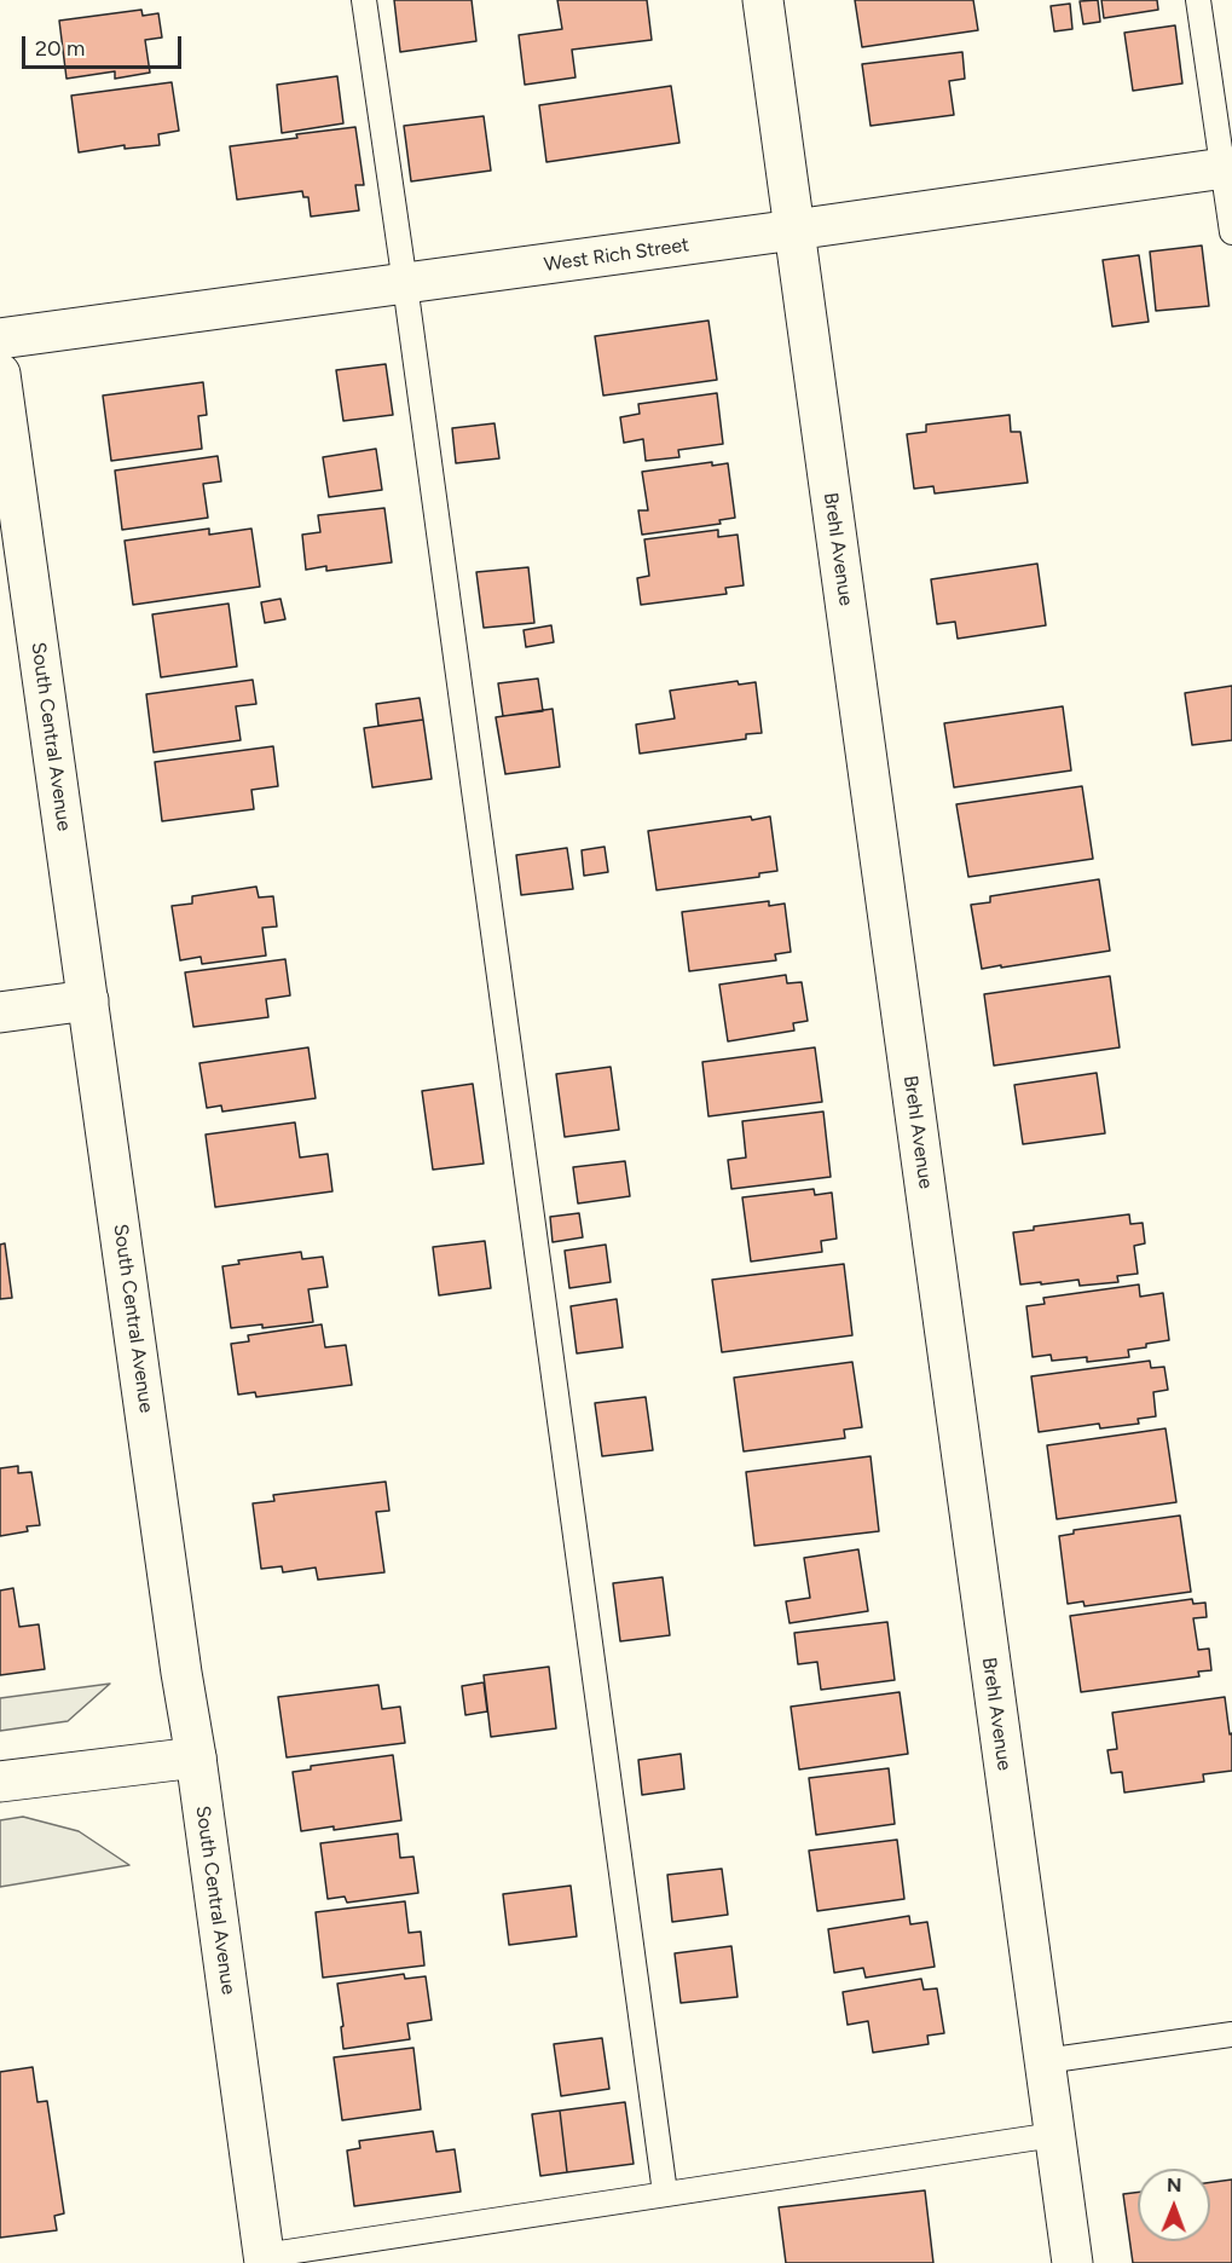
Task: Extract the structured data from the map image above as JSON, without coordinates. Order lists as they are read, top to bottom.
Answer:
{
  "streets": {
    "main road": ["West Rich Street", "Brehl Avenue", "South Central Avenue"]
  },
  "crossings": [
    ["West Rich Street", "Brehl Avenue"]
  ],
  "scale_bar": "20 m",
  "north": "top"
}
